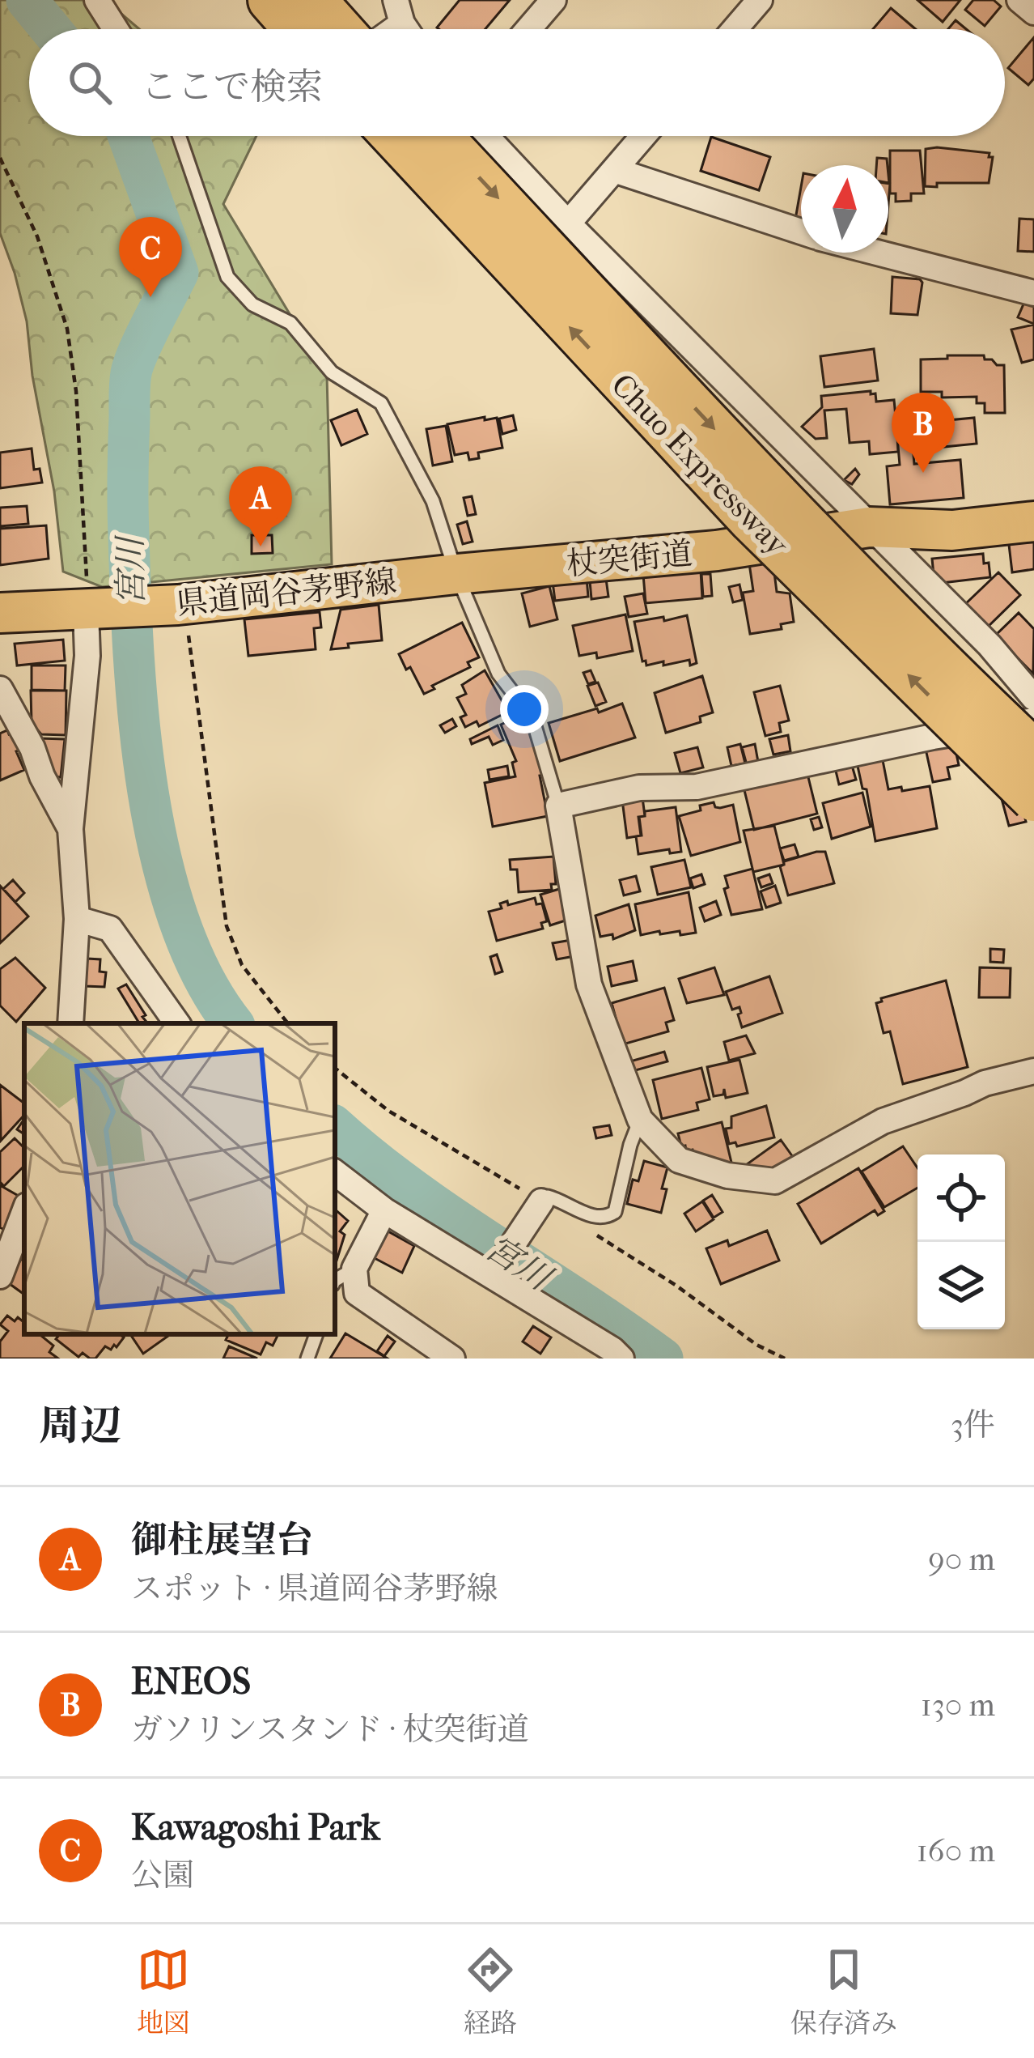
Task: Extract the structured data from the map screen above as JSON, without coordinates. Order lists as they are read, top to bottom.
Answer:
{
  "streets": {
    "highway": ["Chuo Expressway"],
    "main road": ["杖突街道", "県道岡谷茅野線"]
  },
  "crossings": [
    ["杖突街道", "県道岡谷茅野線"]
  ],
  "water": ["宮川"],
  "north": "top",
  "page": {
    "search": "ここで検索",
    "pins": ["C", "B", "A"],
    "heading": ["周辺", "3件"],
    "list": [
      {
        "mark": "A",
        "name": "御柱展望台",
        "note": "スポット · 県道岡谷茅野線",
        "value": "90 m"
      },
      {
        "mark": "B",
        "name": "ENEOS",
        "note": "ガソリンスタンド · 杖突街道",
        "value": "130 m"
      },
      {
        "mark": "C",
        "name": "Kawagoshi Park",
        "note": "公園",
        "value": "160 m"
      }
    ],
    "nav": ["地図", "経路", "保存済み"]
  }
}
